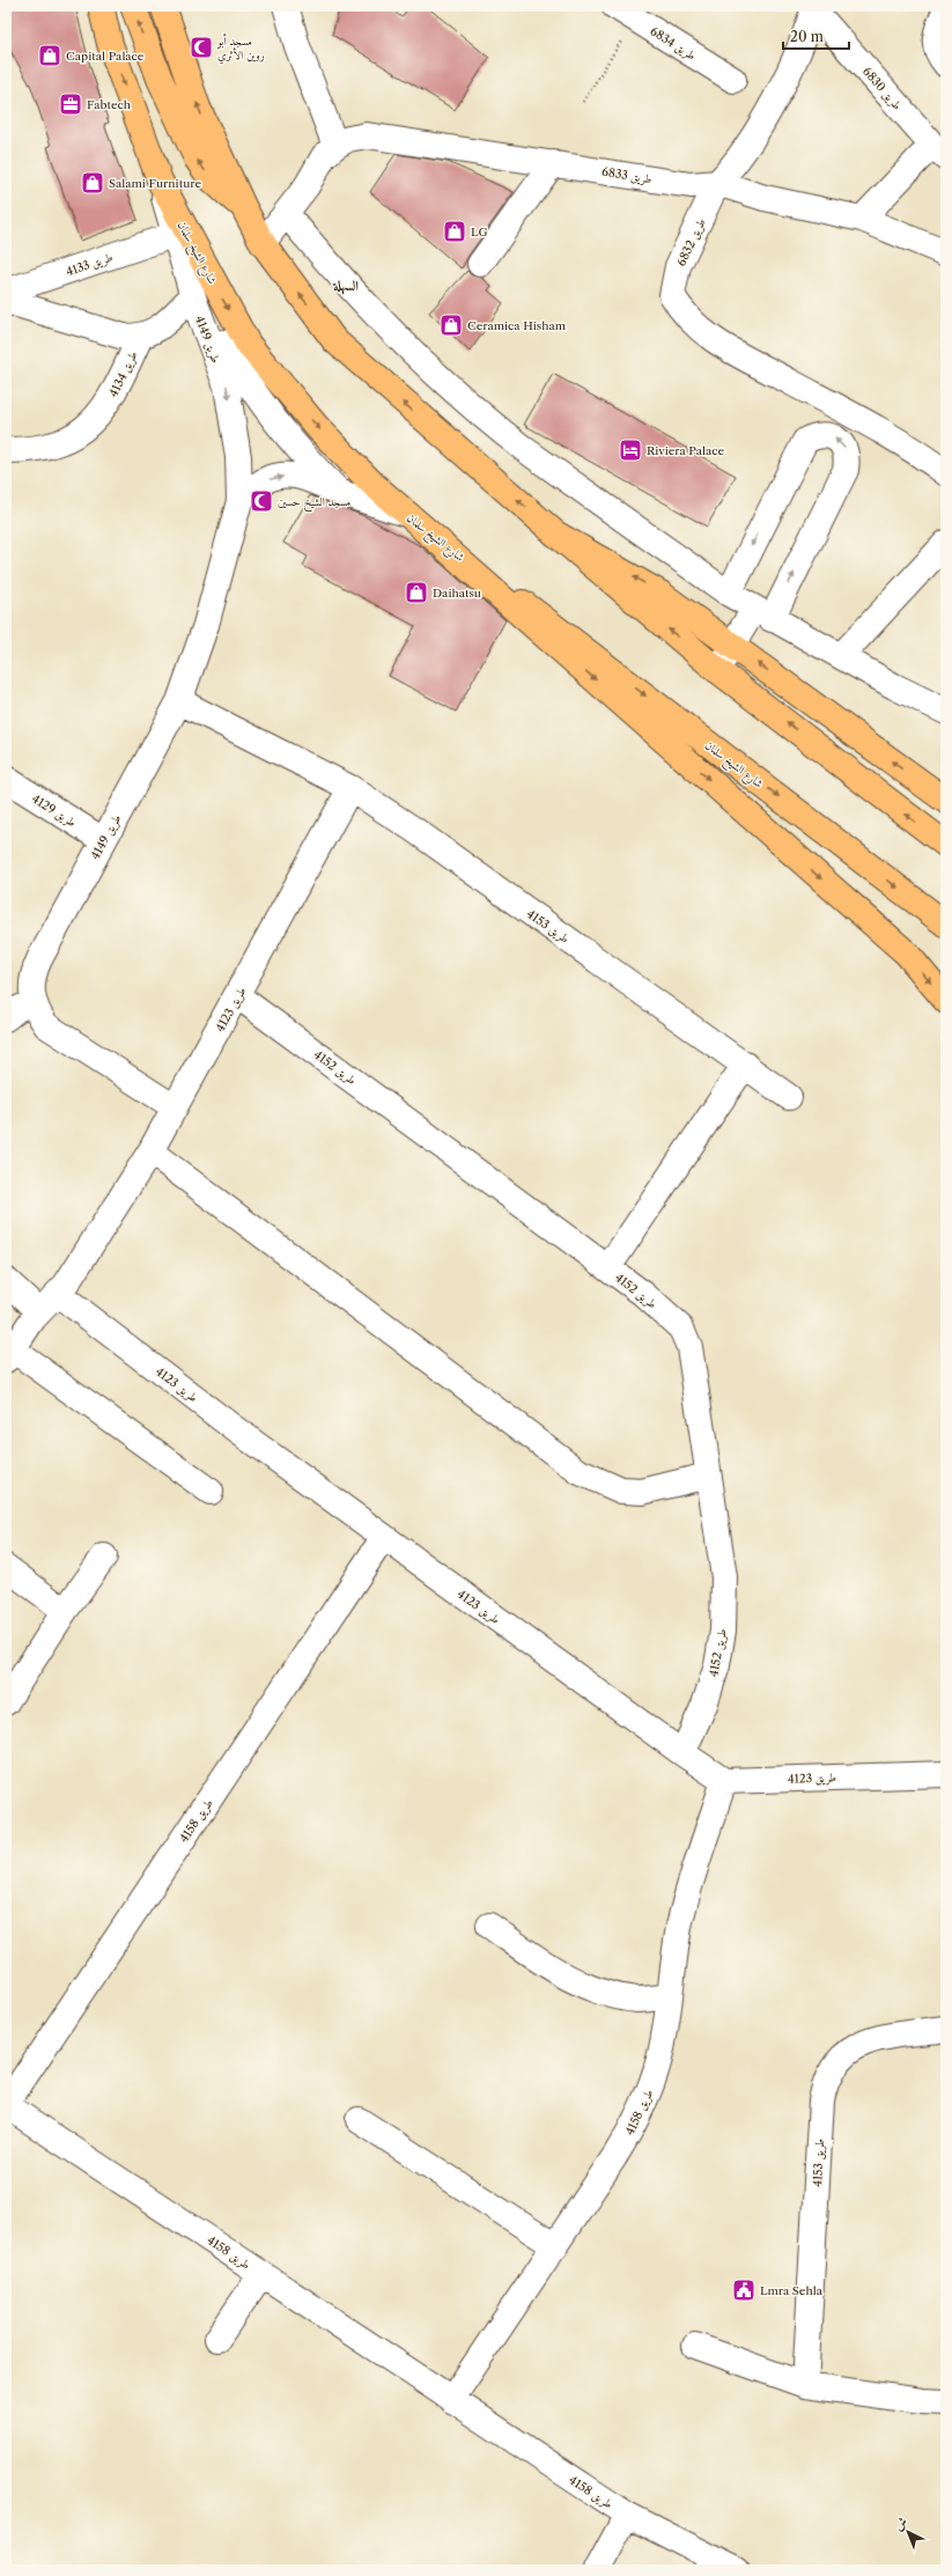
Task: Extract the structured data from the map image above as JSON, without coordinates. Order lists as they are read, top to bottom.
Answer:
{
  "streets": {
    "main road": ["شارع الشيخ سلمان"],
    "street": [
      "طريق 6834",
      "طريق 6830",
      "طريق 6833",
      "طريق 6832",
      "طريق 4133",
      "طريق 4149",
      "طريق 4134",
      "طريق 4129",
      "طريق 4153",
      "طريق 4123",
      "طريق 4152",
      "طريق 4158"
    ]
  },
  "crossings": [
    ["طريق 6833", "طريق 6832"],
    ["شارع الشيخ سلمان", "طريق 4149"],
    ["طريق 4133", "طريق 4149"],
    ["طريق 4149", "طريق 4129"],
    ["طريق 4149", "طريق 4153"],
    ["طريق 4149", "طريق 4123"],
    ["طريق 4153", "طريق 4123"],
    ["طريق 4123", "طريق 4152"],
    ["طريق 4123", "طريق 4158"]
  ],
  "districts": ["السهلة"],
  "places": {
    "mosque": ["مسجد أبو روين الأثري", "مسجد الشيخ حسين"],
    "shop": [
      "Capital Palace",
      "Salami Furniture",
      "LG",
      "Ceramica Hisham",
      "Daihatsu"
    ],
    "office": ["Fabtech"],
    "hotel": ["Riviera Palace"],
    "public building": ["Lmra Sehla"]
  },
  "scale_bar": "20 m",
  "north": "top left"
}
